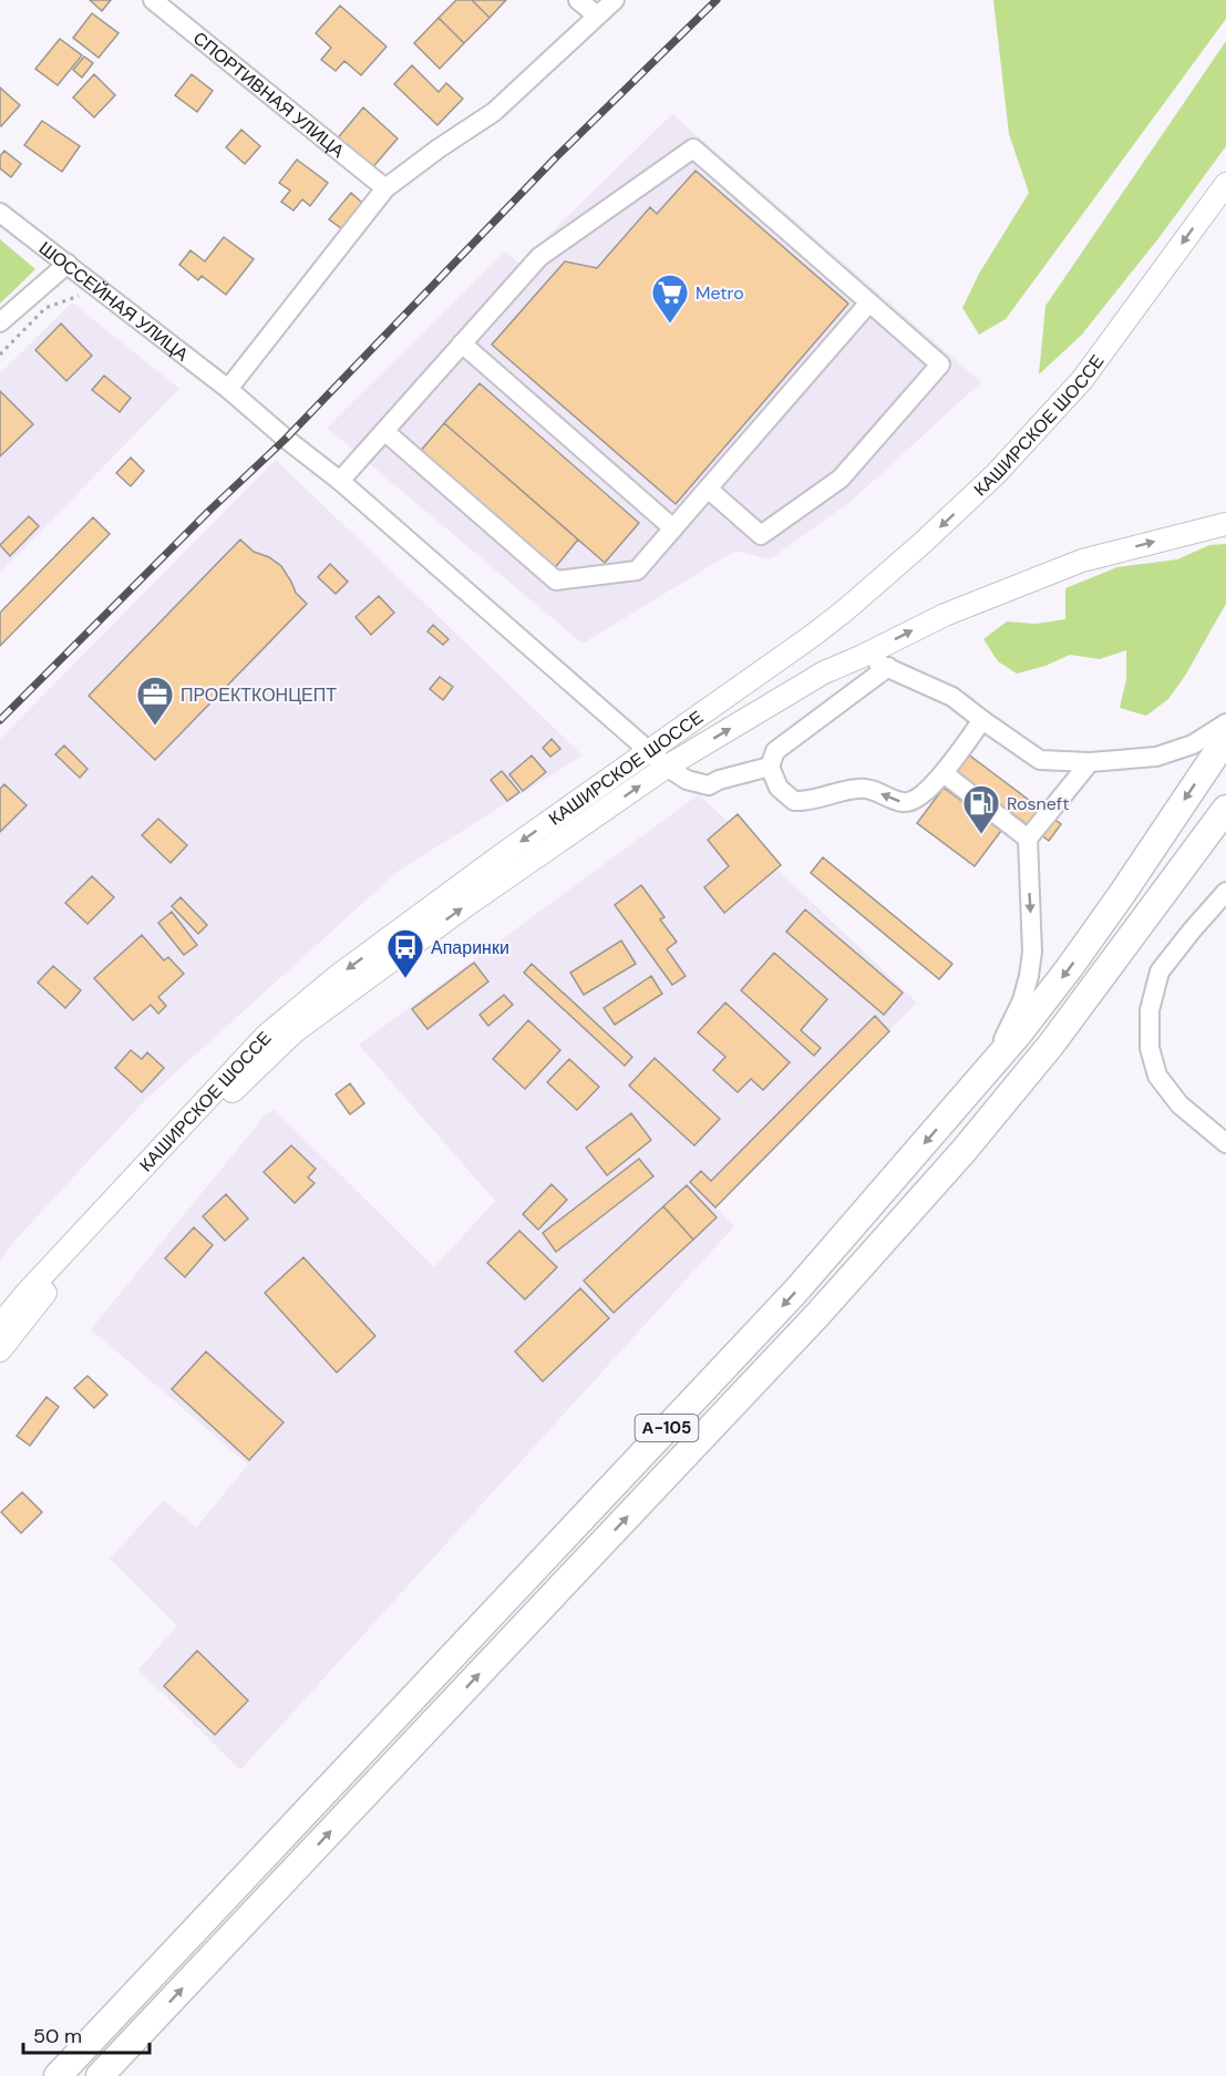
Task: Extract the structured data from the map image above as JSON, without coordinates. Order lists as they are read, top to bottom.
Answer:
{
  "streets": {
    "highway": ["А-105"],
    "main road": ["КАШИРСКОЕ ШОССЕ"],
    "street": ["СПОРТИВНАЯ УЛИЦА", "ШОССЕЙНАЯ УЛИЦА"]
  },
  "crossings": [
    ["ШОССЕЙНАЯ УЛИЦА", "КАШИРСКОЕ ШОССЕ"]
  ],
  "places": {
    "supermarket": ["Metro"],
    "office": ["ПРОЕКТКОНЦЕПТ"],
    "fuel station": ["Rosneft"],
    "bus stop": ["Апаринки"]
  },
  "scale_bar": "50 m"
}
